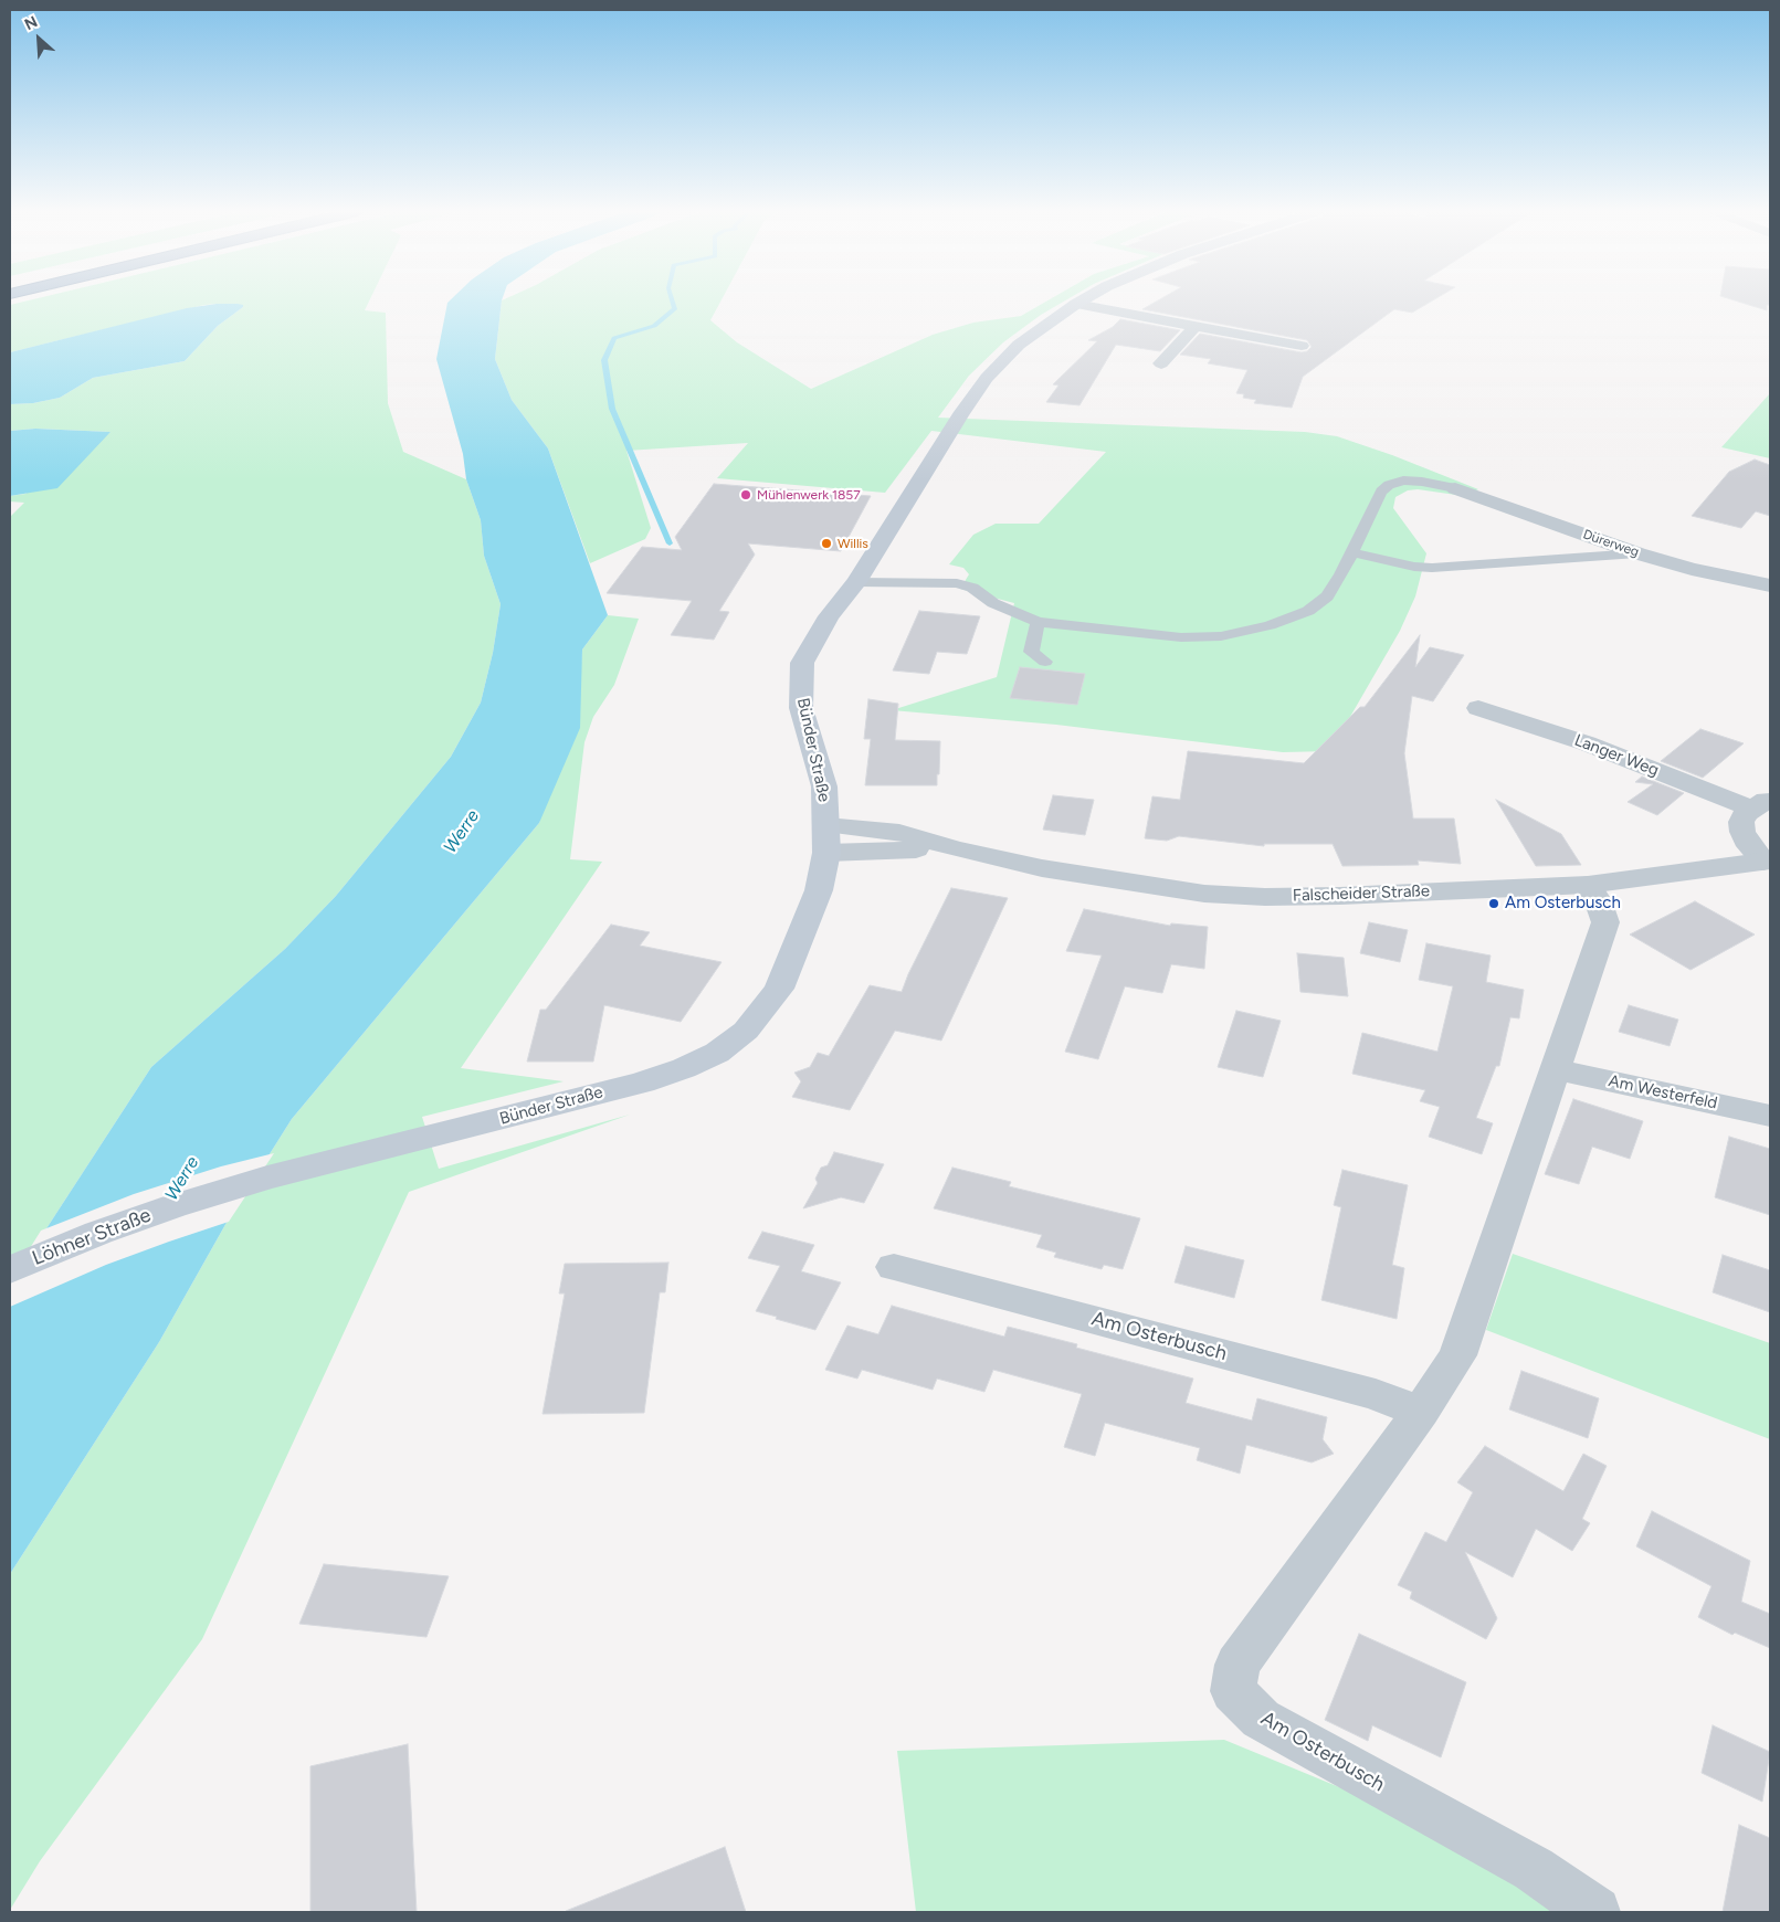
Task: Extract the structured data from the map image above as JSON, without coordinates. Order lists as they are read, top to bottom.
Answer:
{
  "streets": {
    "main road": ["Bünder Straße", "Löhner Straße"],
    "street": [
      "Dürerweg",
      "Langer Weg",
      "Falscheider Straße",
      "Am Westerfeld",
      "Am Osterbusch"
    ]
  },
  "crossings": [
    ["Bünder Straße", "Falscheider Straße"],
    ["Bünder Straße", "Löhner Straße"],
    ["Langer Weg", "Falscheider Straße"],
    ["Falscheider Straße", "Am Osterbusch"],
    ["Am Westerfeld", "Am Osterbusch"]
  ],
  "water": ["Werre"],
  "places": ["Mühlenwerk 1857", "Willis", "Am Osterbusch"],
  "north": "top left"
}
